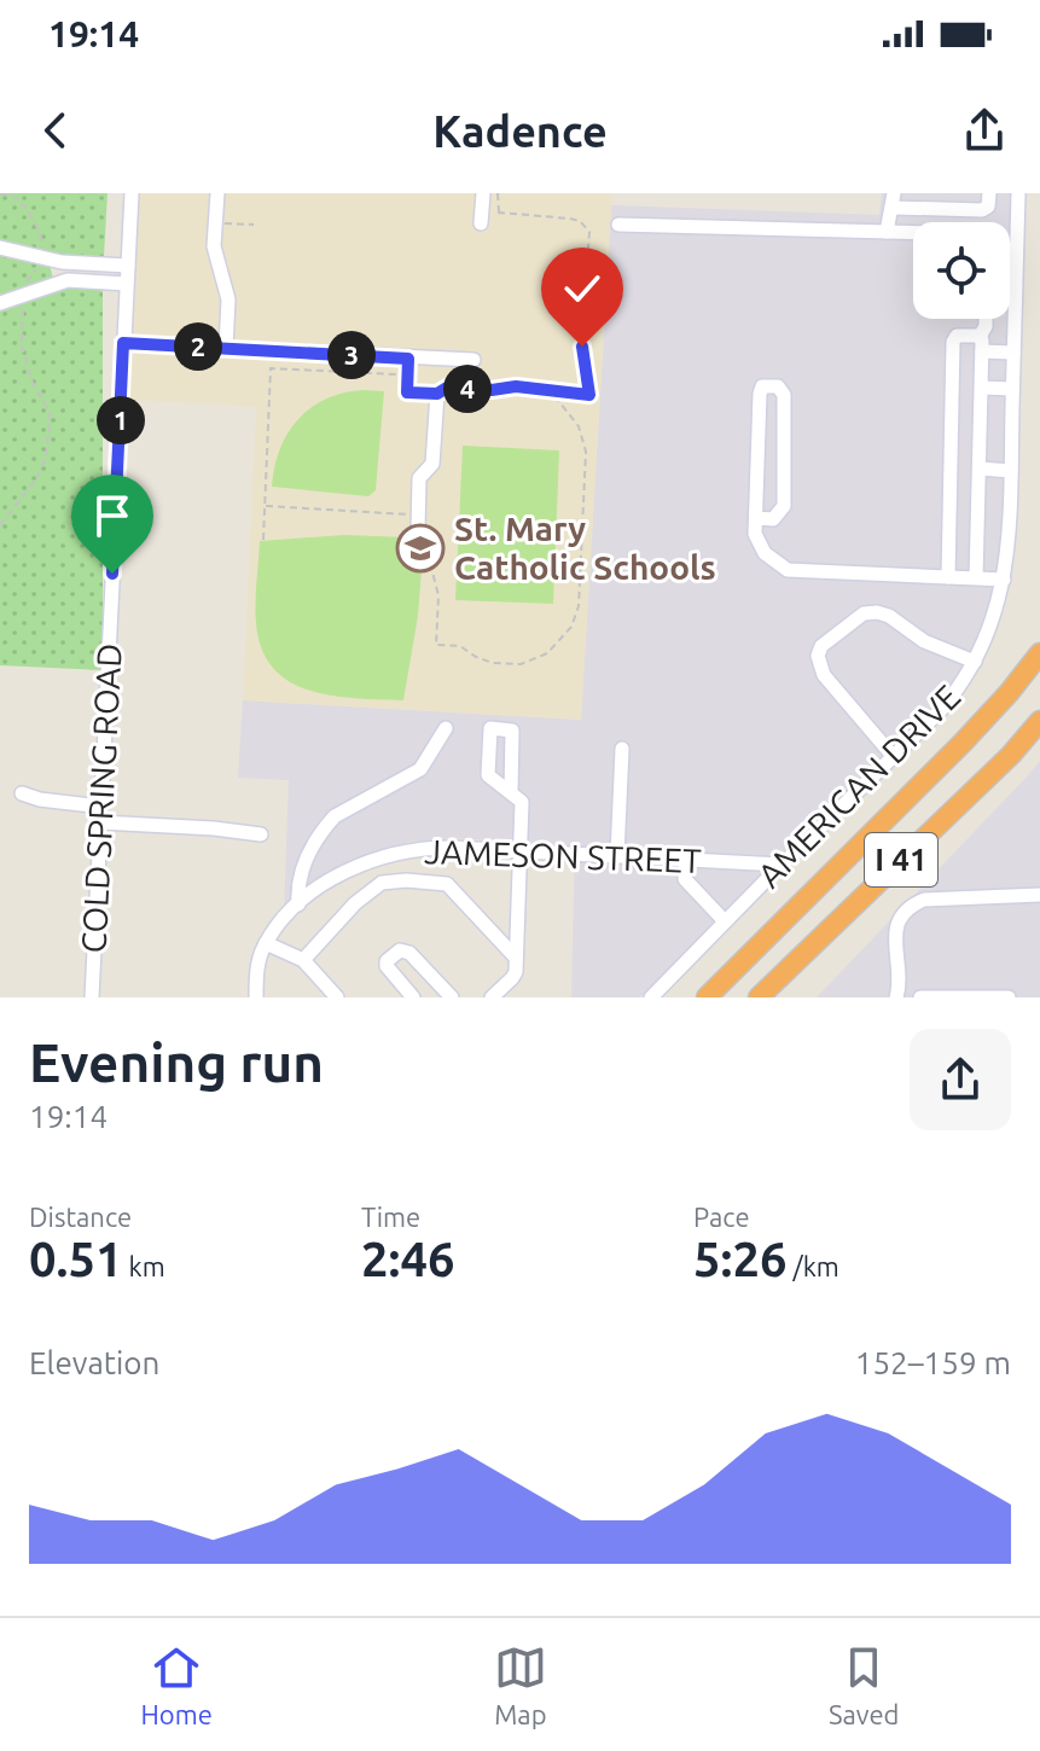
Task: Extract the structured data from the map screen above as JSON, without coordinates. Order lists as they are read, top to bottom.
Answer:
{
  "streets": {
    "highway": ["I 41"],
    "street": ["AMERICAN DRIVE", "COLD SPRING ROAD", "JAMESON STREET"]
  },
  "crossings": [
    ["AMERICAN DRIVE", "JAMESON STREET"]
  ],
  "places": {
    "school or university": ["St. Mary Catholic Schools"]
  },
  "page": {
    "status": "19:14",
    "header": "Kadence",
    "pins": [
      "2",
      "3",
      "4",
      "1"
    ],
    "heading": ["Evening run", "19:14"],
    "stats": [
      ["Distance", "0.51 km"],
      ["Time", "2:46"],
      ["Pace", "5:26 /km"]
    ],
    "chart": ["Elevation", "152–159 m"],
    "tabs": ["Home", "Map", "Saved"]
  }
}
